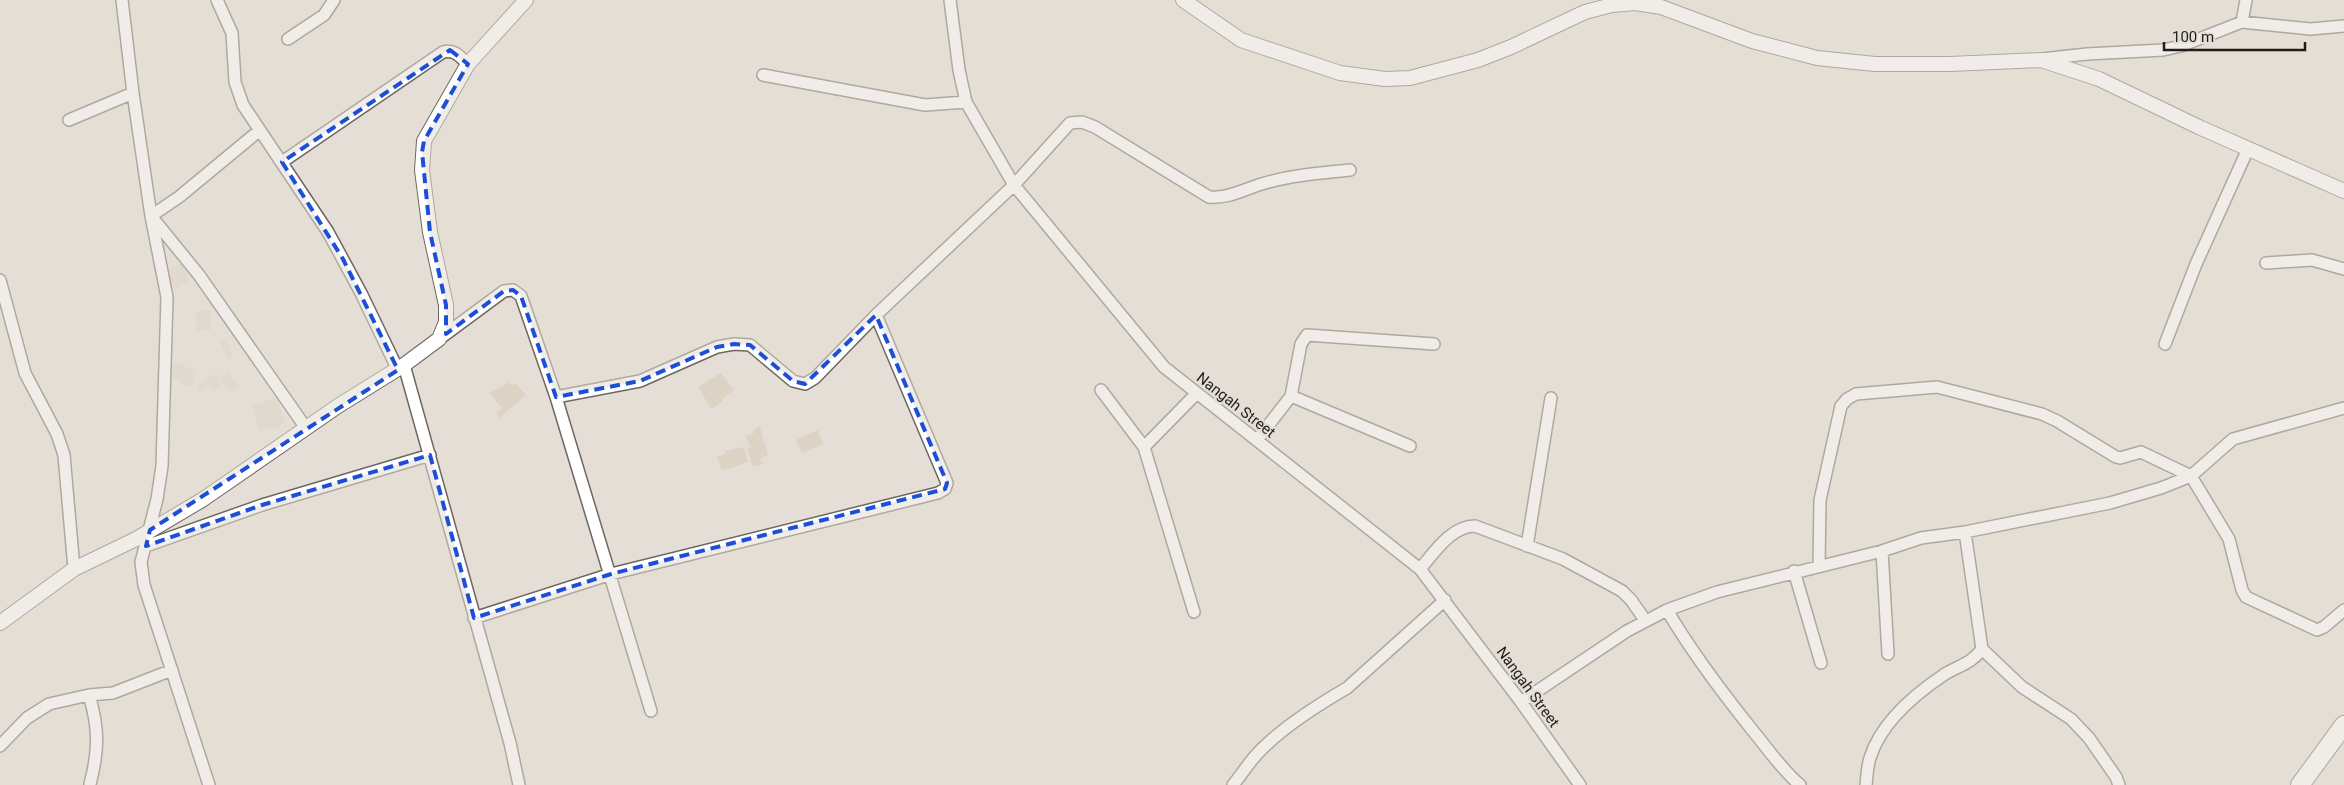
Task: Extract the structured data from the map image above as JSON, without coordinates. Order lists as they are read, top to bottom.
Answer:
{
  "streets": {
    "street": ["Nangah Street"]
  },
  "scale_bar": "100 m"
}
